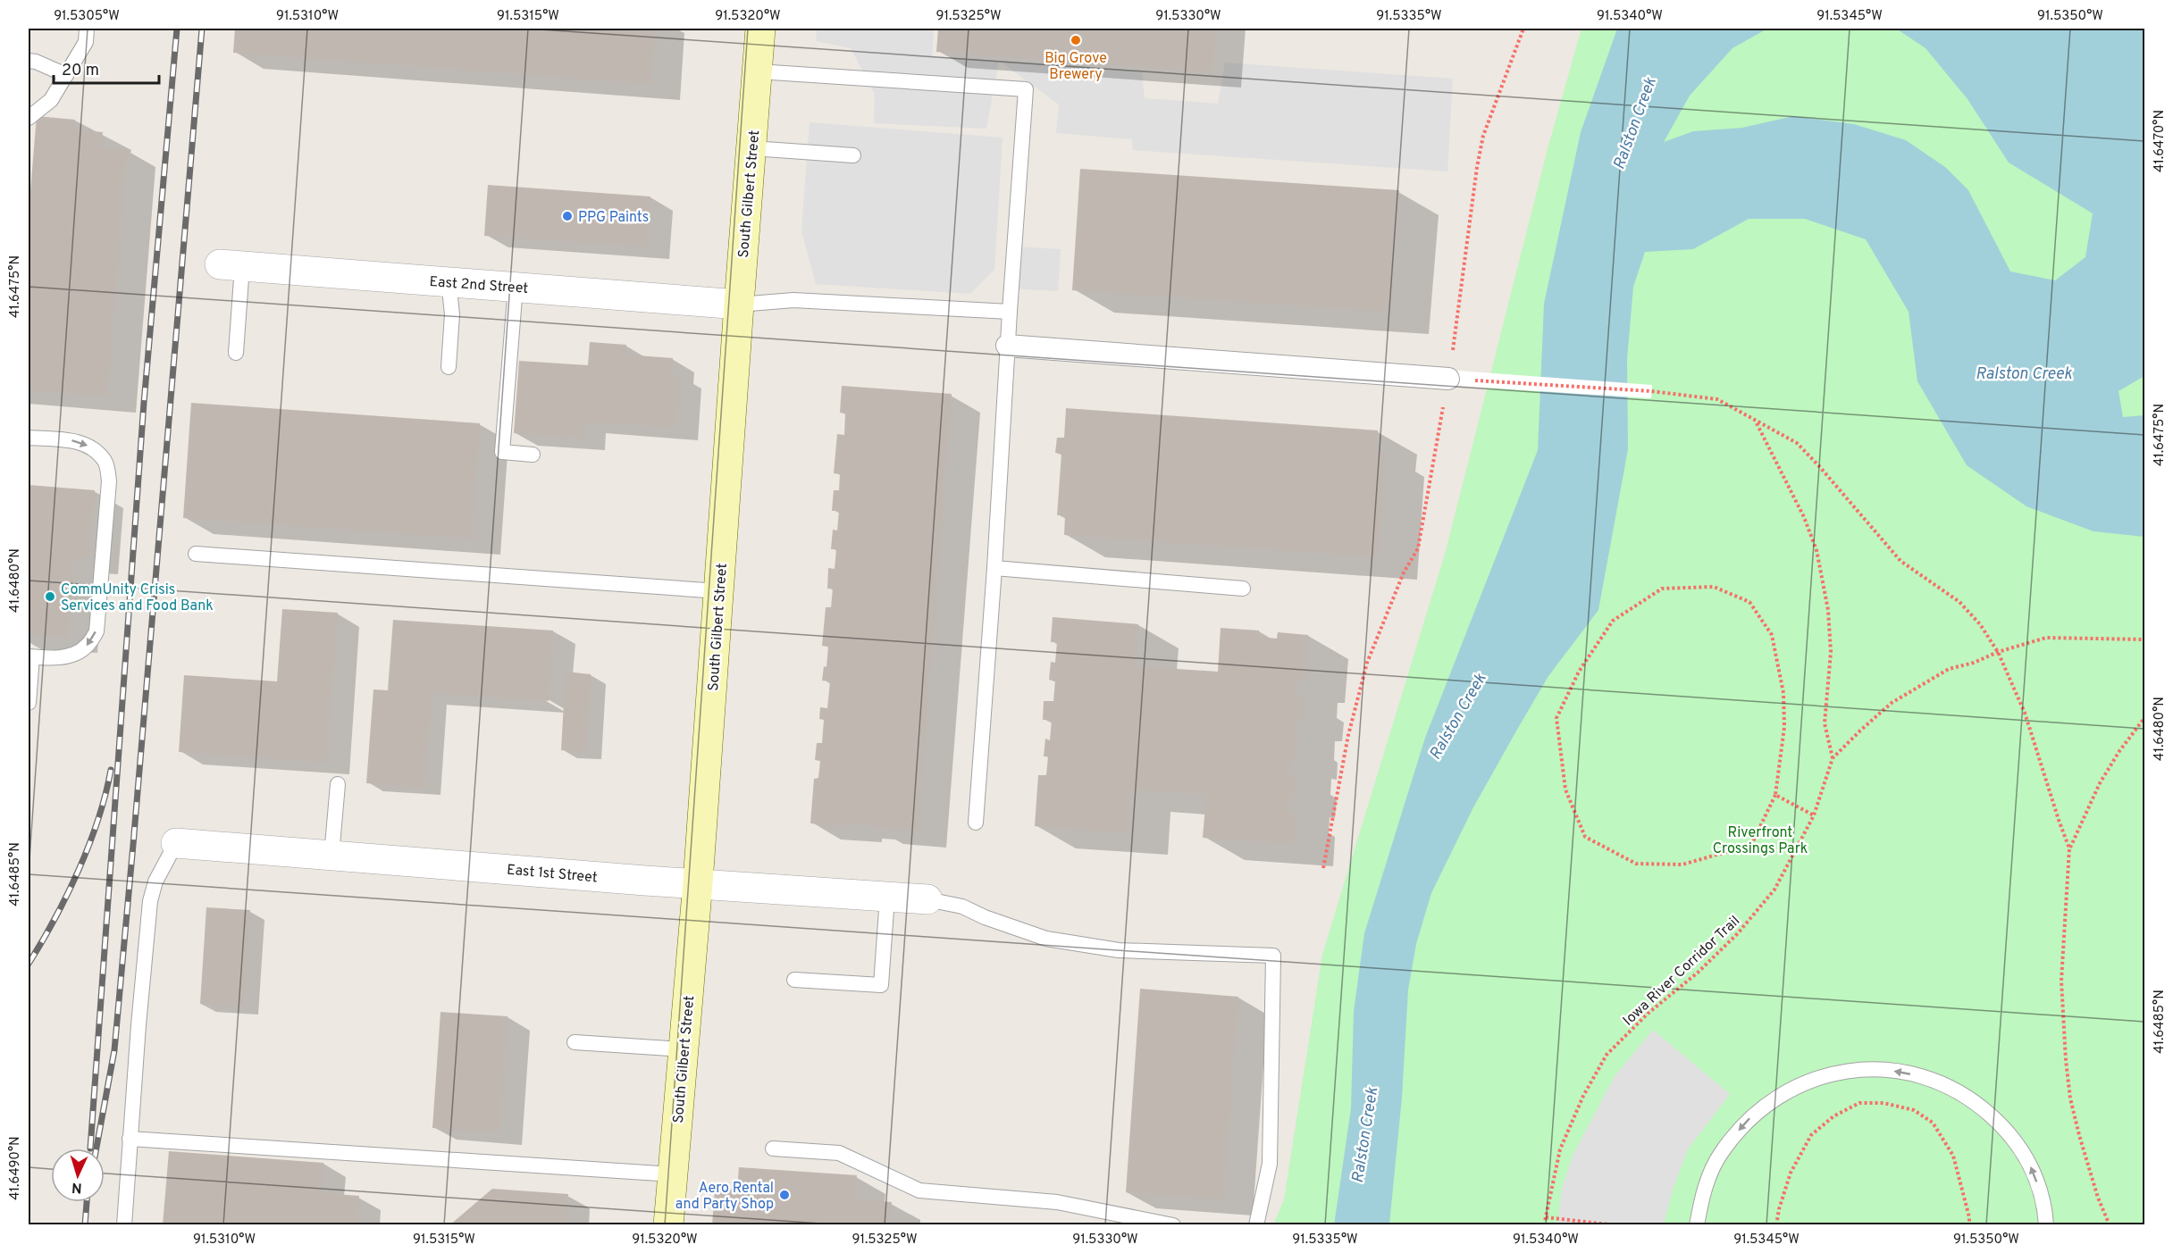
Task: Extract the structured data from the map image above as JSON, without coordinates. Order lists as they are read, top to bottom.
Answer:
{
  "streets": {
    "main road": ["South Gilbert Street"],
    "street": ["East 2nd Street", "East 1st Street"],
    "path": ["Iowa River Corridor Trail"]
  },
  "crossings": [
    ["South Gilbert Street", "East 2nd Street"],
    ["South Gilbert Street", "East 1st Street"]
  ],
  "water": ["Ralston Creek"],
  "parks": ["Riverfront Crossings Park"],
  "places": [
    "Big Grove Brewery",
    "PPG Paints",
    "CommUnity Crisis Services and Food Bank",
    "Aero Rental and Party Shop"
  ],
  "scale_bar": "20 m",
  "north": "bottom",
  "coordinates": [
    "91.5305°W",
    "91.5310°W",
    "91.5315°W",
    "91.5320°W",
    "91.5325°W",
    "91.5330°W",
    "91.5335°W",
    "91.5340°W",
    "91.5345°W",
    "91.5350°W",
    "41.6470°N",
    "41.6475°N",
    "41.6480°N",
    "41.6485°N",
    "41.6490°N"
  ]
}
